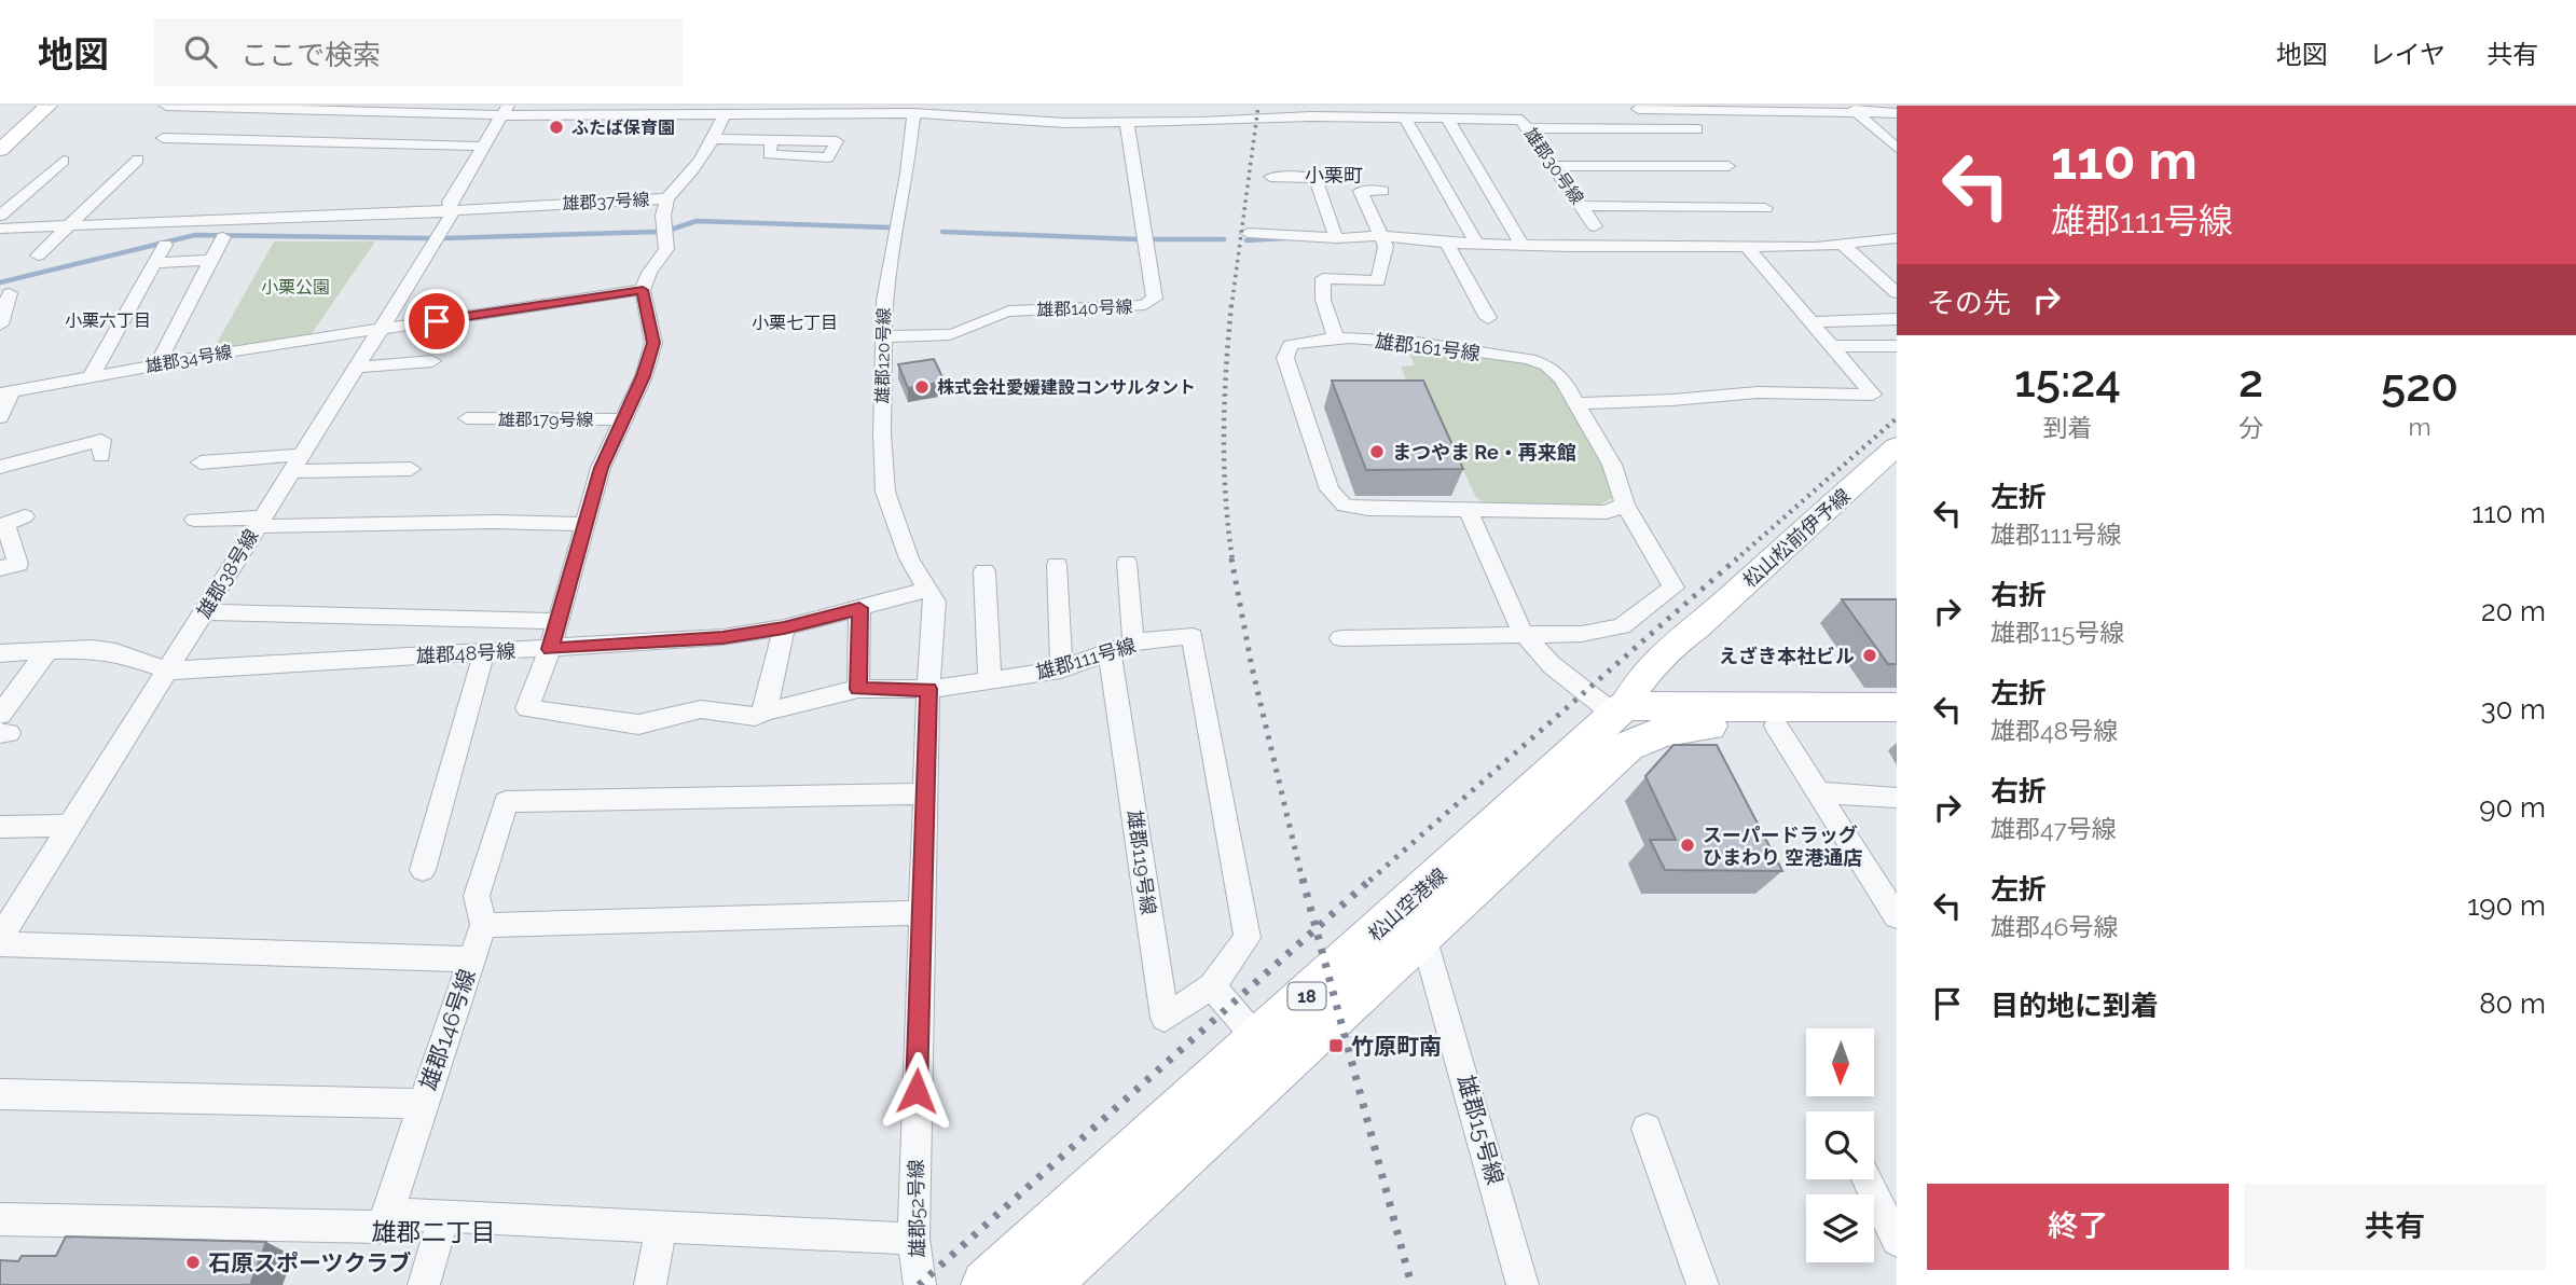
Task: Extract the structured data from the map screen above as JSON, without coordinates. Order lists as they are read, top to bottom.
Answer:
{
  "streets": {
    "main road": ["松山松前伊予線", "松山空港線", "18"],
    "street": [
      "雄郡30号線",
      "雄郡37号線",
      "雄郡140号線",
      "雄郡161号線",
      "雄郡120号線",
      "雄郡34号線",
      "雄郡179号線",
      "雄郡38号線",
      "雄郡48号線",
      "雄郡111号線",
      "雄郡119号線",
      "雄郡146号線",
      "雄郡15号線",
      "雄郡52号線"
    ]
  },
  "crossings": [
    ["雄郡37号線", "雄郡38号線"],
    ["雄郡140号線", "雄郡120号線"],
    ["雄郡120号線", "雄郡48号線"],
    ["雄郡120号線", "雄郡52号線"],
    ["雄郡34号線", "雄郡38号線"],
    ["松山松前伊予線", "松山空港線"],
    ["雄郡38号線", "雄郡48号線"],
    ["雄郡48号線", "雄郡111号線"],
    ["雄郡48号線", "雄郡52号線"],
    ["雄郡111号線", "雄郡119号線"],
    ["雄郡111号線", "雄郡52号線"],
    ["松山空港線", "雄郡15号線"]
  ],
  "districts": [
    "小栗町",
    "小栗六丁目",
    "小栗七丁目",
    "雄郡二丁目"
  ],
  "parks": ["小栗公園"],
  "places": {
    "other": [
      "ふたば保育園",
      "株式会社愛媛建設コンサルタント",
      "まつやま Re・再来館",
      "えざき本社ビル",
      "スーパードラッグ ひまわり 空港通店",
      "石原スポーツクラブ"
    ],
    "transit": ["竹原町南"]
  },
  "north": "bottom",
  "page": {
    "header": "地図",
    "search": "ここで検索",
    "nav": ["地図", "レイヤ", "共有"],
    "turn": ["110 m", "雄郡111号線"],
    "then": "その先",
    "eta": [
      "15:24",
      "到着",
      "2",
      "分",
      "520",
      "m"
    ],
    "list": [
      {
        "name": "左折",
        "note": "雄郡111号線",
        "value": "110 m"
      },
      {
        "name": "右折",
        "note": "雄郡115号線",
        "value": "20 m"
      },
      {
        "name": "左折",
        "note": "雄郡48号線",
        "value": "30 m"
      },
      {
        "name": "右折",
        "note": "雄郡47号線",
        "value": "90 m"
      },
      {
        "name": "左折",
        "note": "雄郡46号線",
        "value": "190 m"
      },
      {
        "name": "目的地に到着",
        "value": "80 m"
      }
    ],
    "buttons": ["終了", "共有"]
  }
}
